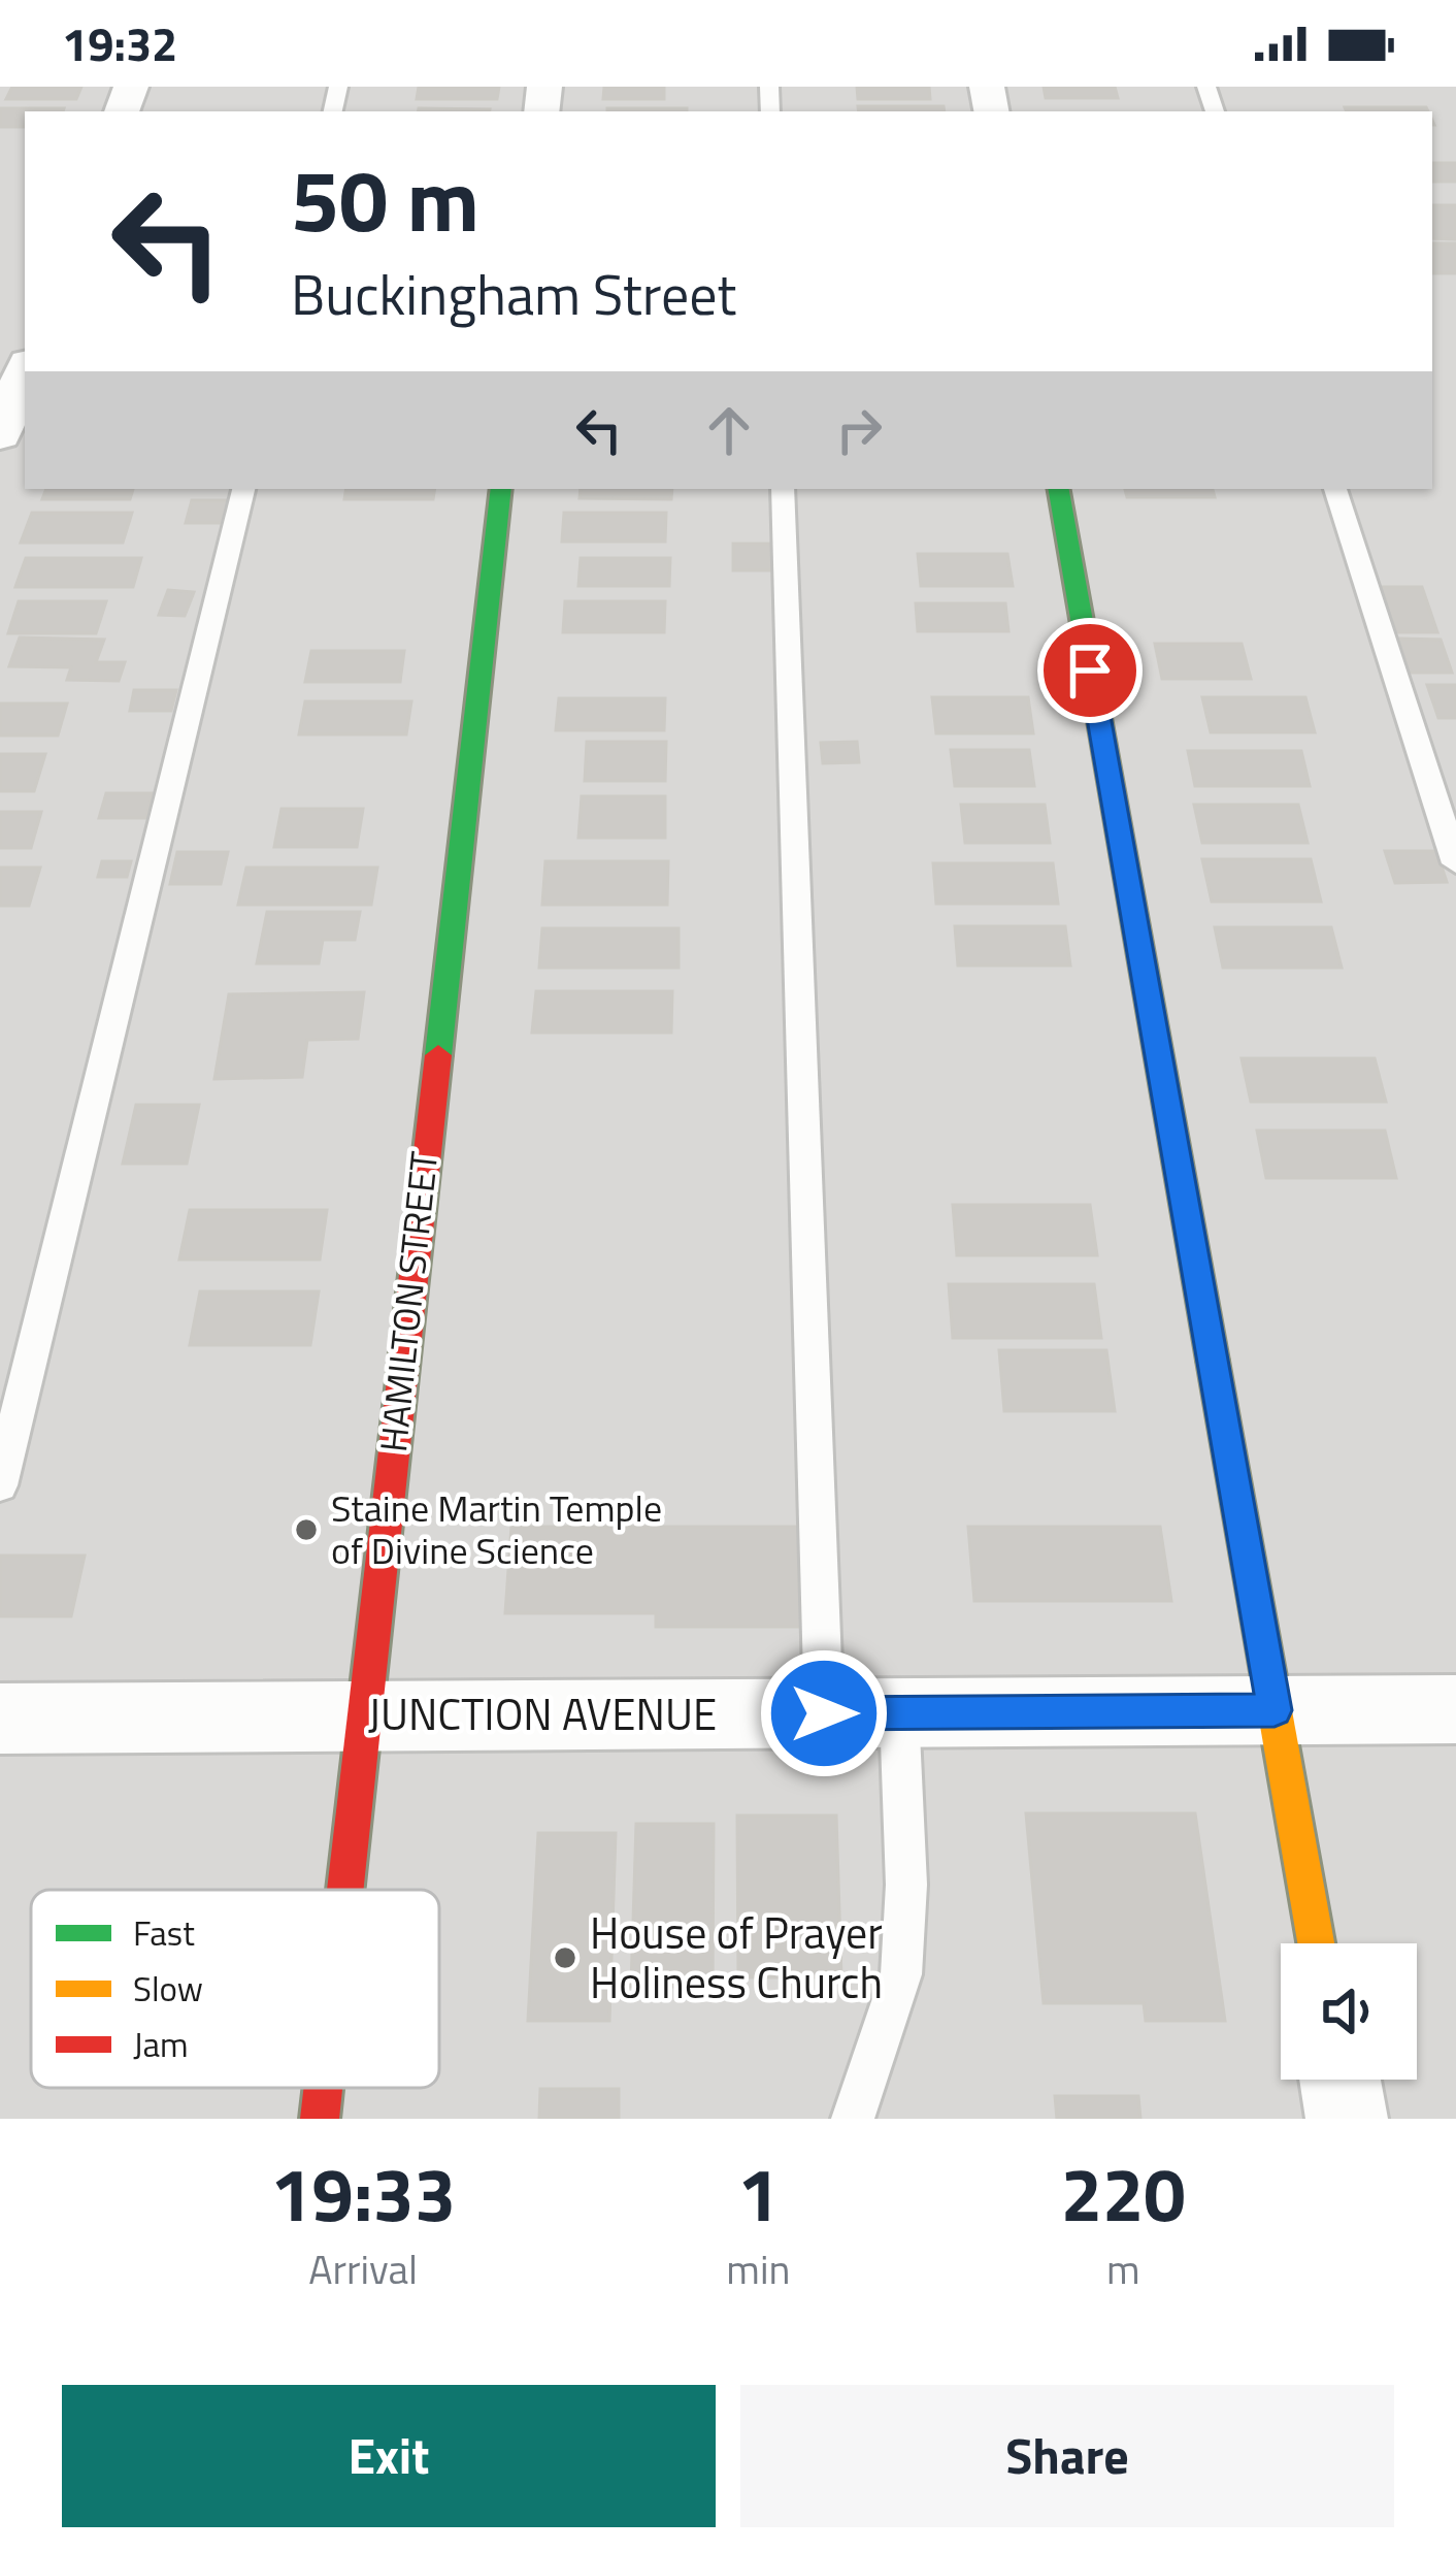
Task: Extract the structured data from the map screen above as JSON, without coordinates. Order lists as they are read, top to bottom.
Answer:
{
  "streets": {
    "street": ["HAMILTON STREET", "JUNCTION AVENUE"]
  },
  "crossings": [
    ["HAMILTON STREET", "JUNCTION AVENUE"]
  ],
  "places": ["Staine Martin Temple of Divine Science", "House of Prayer Holiness Church"],
  "legend": ["Fast", "Slow", "Jam"],
  "page": {
    "status": "19:32",
    "turn": ["50 m", "Buckingham Street"],
    "eta": [
      "19:33",
      "Arrival",
      "1",
      "min",
      "220",
      "m"
    ],
    "buttons": ["Exit", "Share"]
  }
}
